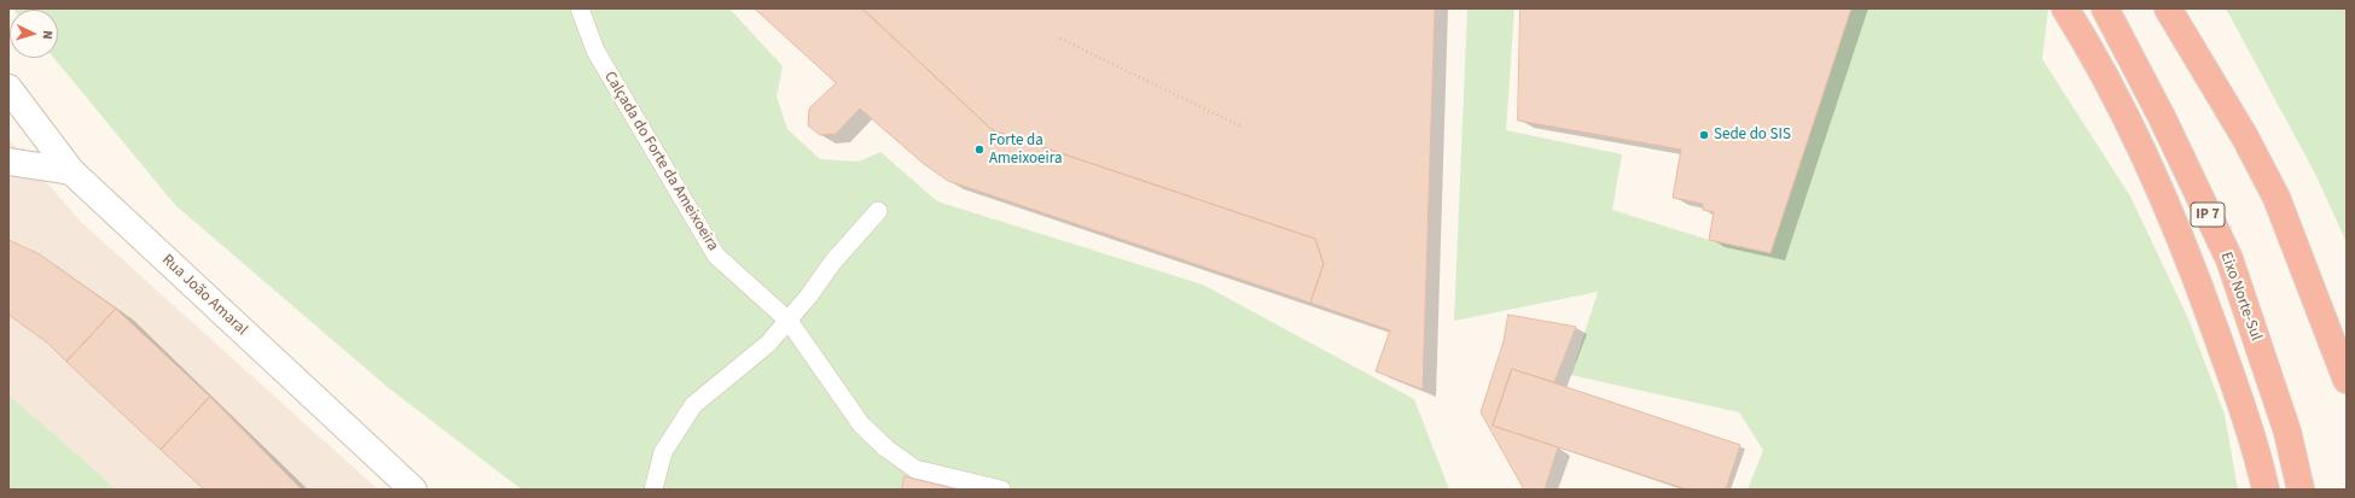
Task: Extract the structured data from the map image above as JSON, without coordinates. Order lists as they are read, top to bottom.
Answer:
{
  "streets": {
    "highway": ["IP 7", "Eixo Norte-Sul"],
    "street": ["Rua João Amaral"],
    "lane": ["Calçada do Forte da Ameixoeira"]
  },
  "places": ["Sede do SIS", "Forte da Ameixoeira"],
  "north": "right"
}
